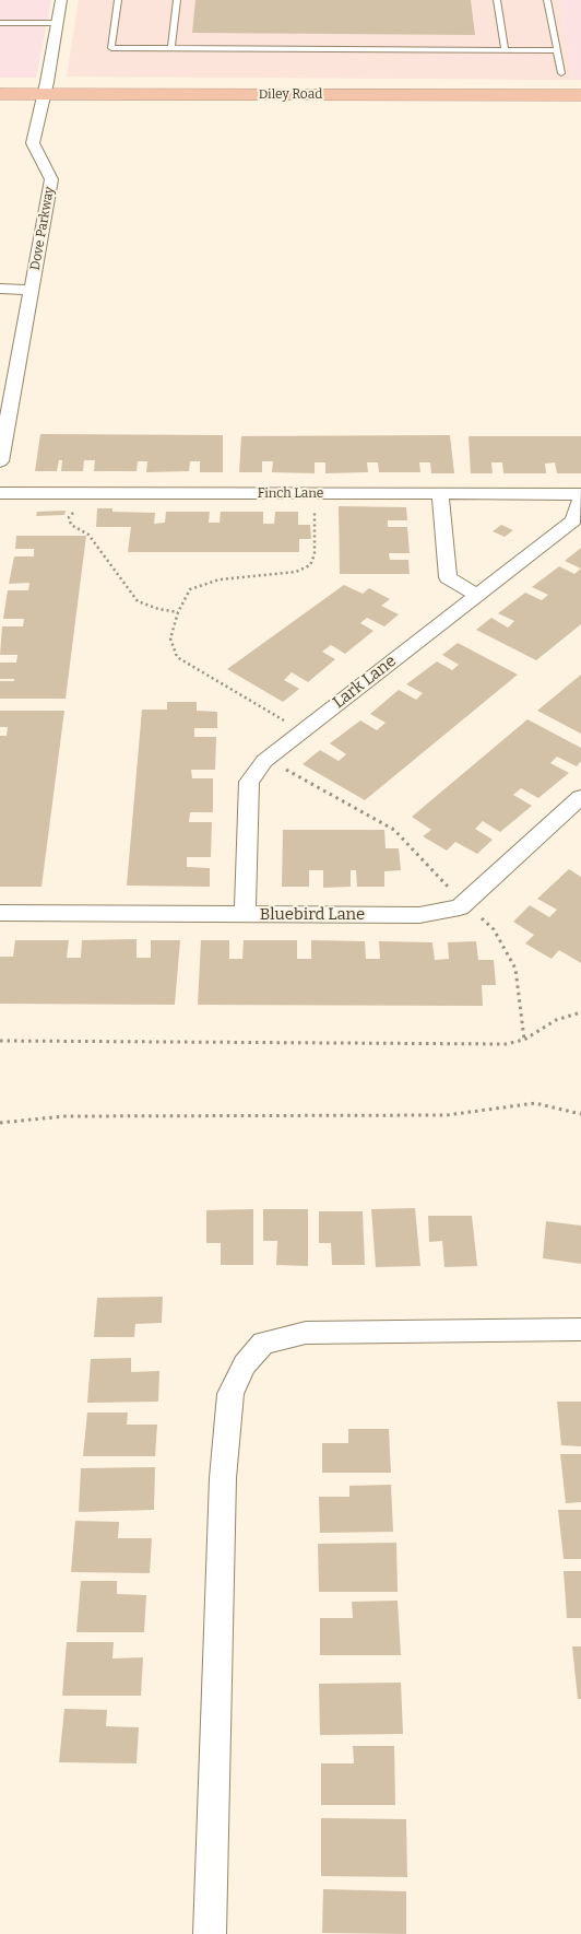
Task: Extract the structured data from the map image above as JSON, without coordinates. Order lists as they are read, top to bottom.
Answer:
{
  "streets": {
    "highway": ["Diley Road"],
    "street": [
      "Dove Parkway",
      "Finch Lane",
      "Lark Lane",
      "Bluebird Lane"
    ]
  },
  "crossings": [
    ["Diley Road", "Dove Parkway"],
    ["Lark Lane", "Bluebird Lane"]
  ]
}
